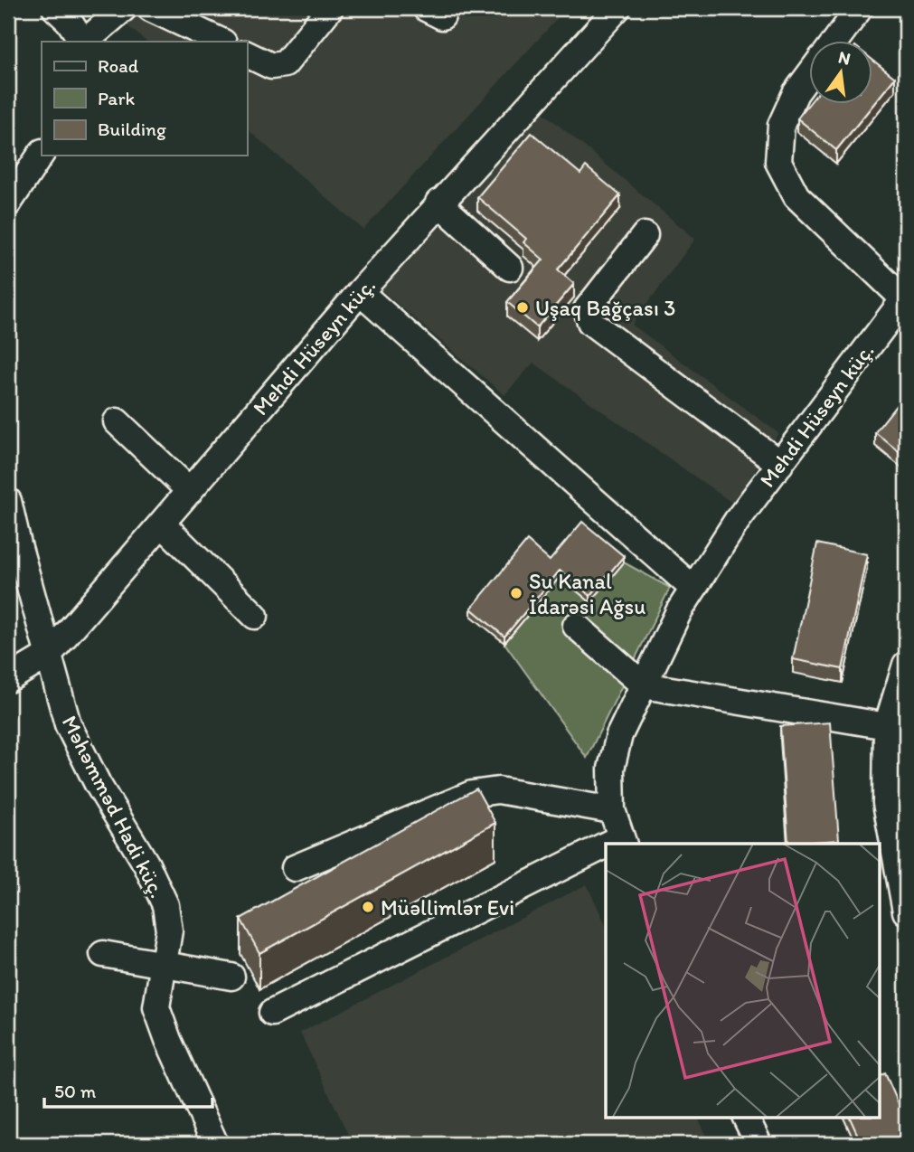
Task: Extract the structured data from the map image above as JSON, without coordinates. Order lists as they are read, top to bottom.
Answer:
{
  "streets": {
    "street": ["Mehdi Hüseyn küç.", "Məhəmməd Hadi küç."]
  },
  "crossings": [
    ["Mehdi Hüseyn küç.", "Məhəmməd Hadi küç."]
  ],
  "places": ["Uşaq Bağçası 3", "Su Kanal İdarəsi Ağsu", "Müəllimlər Evi"],
  "legend": ["Road", "Park", "Building"],
  "scale_bar": "50 m",
  "north": "top"
}
